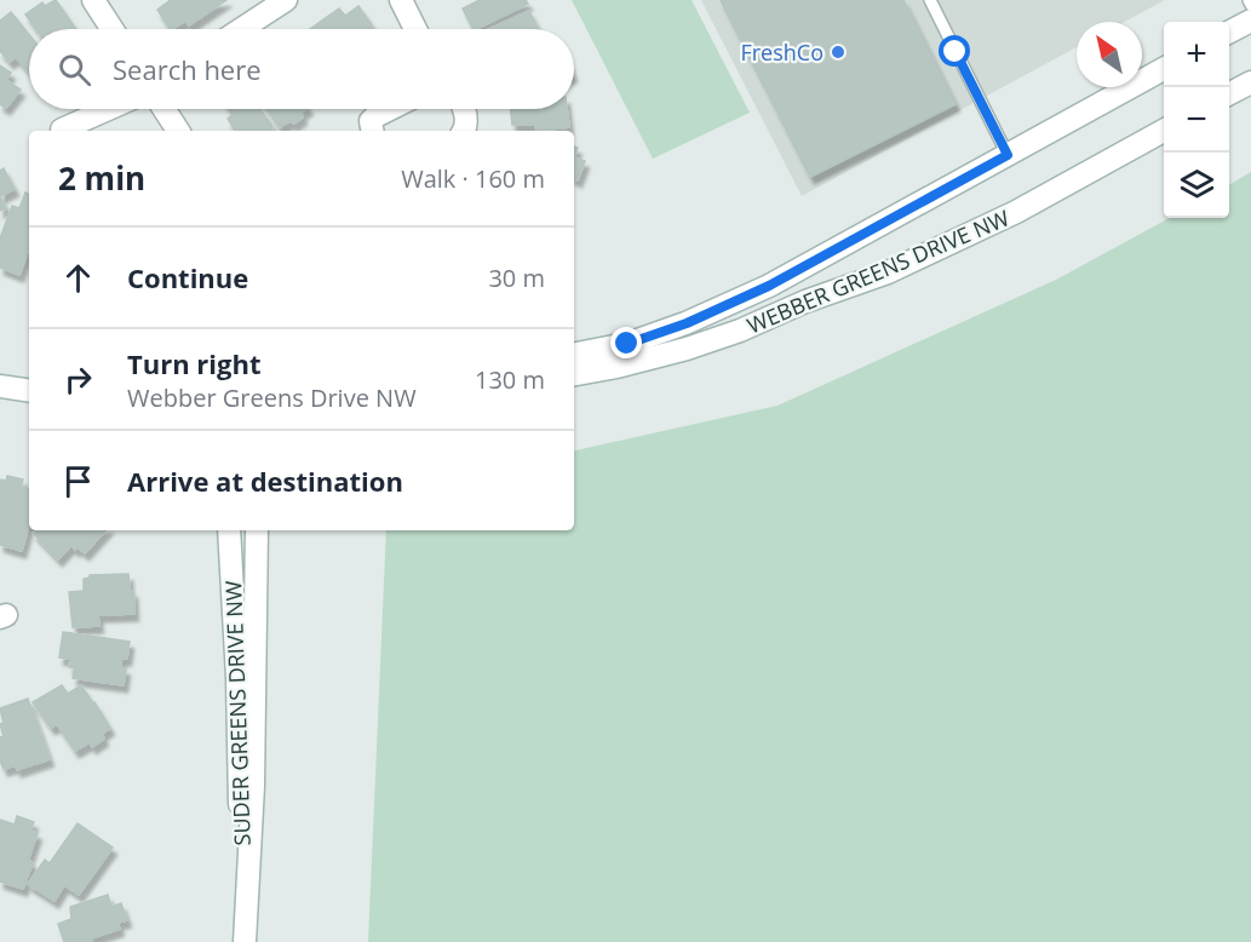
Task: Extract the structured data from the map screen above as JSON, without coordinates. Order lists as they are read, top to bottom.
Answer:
{
  "streets": {
    "main road": ["WEBBER GREENS DRIVE NW", "SUDER GREENS DRIVE NW"]
  },
  "places": ["FreshCo"],
  "north": "top left",
  "page": {
    "map_buttons": ["+", "−"],
    "search": "Search here",
    "heading": ["2 min", "Walk · 160 m"],
    "list": [
      ["Continue", "30 m"],
      ["Turn right", "Webber Greens Drive NW", "130 m"],
      "Arrive at destination"
    ]
  }
}
